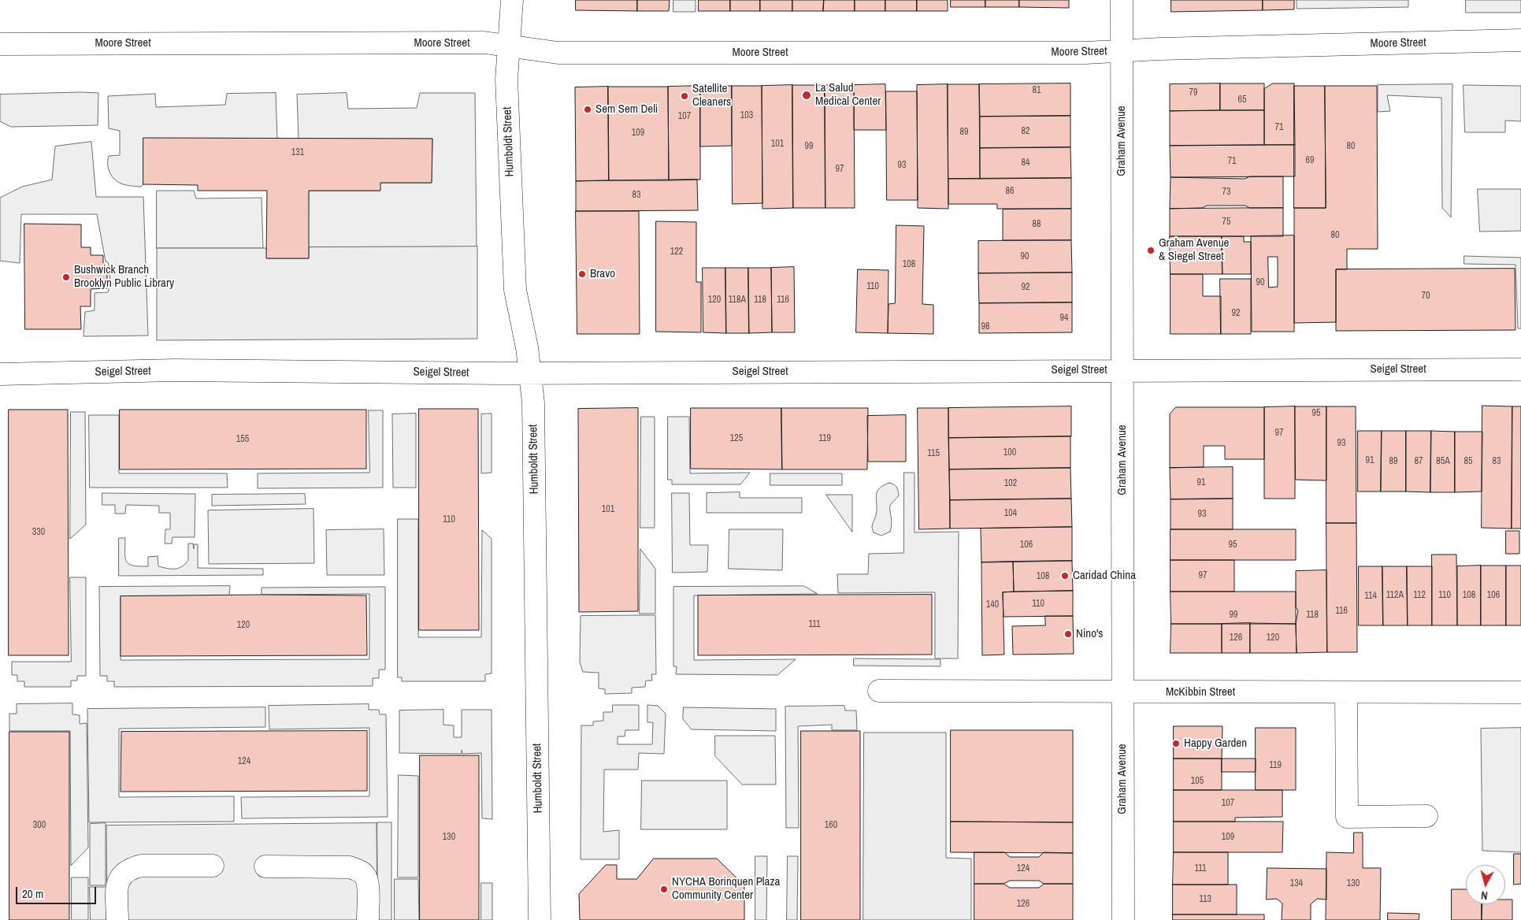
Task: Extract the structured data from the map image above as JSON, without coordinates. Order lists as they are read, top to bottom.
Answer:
{
  "streets": {
    "street": [
      "Moore Street",
      "Graham Avenue",
      "Humboldt Street",
      "Seigel Street",
      "McKibbin Street"
    ]
  },
  "crossings": [
    ["Moore Street", "Graham Avenue"],
    ["Moore Street", "Humboldt Street"],
    ["Graham Avenue", "Seigel Street"],
    ["Graham Avenue", "McKibbin Street"],
    ["Humboldt Street", "Seigel Street"]
  ],
  "places": [
    "La Salud Medical Center",
    "Satellite Cleaners",
    "Sem Sem Deli",
    "Graham Avenue & Siegel Street",
    "Bravo",
    "Bushwick Branch Brooklyn Public Library",
    "Caridad China",
    "Nino's",
    "Happy Garden",
    "NYCHA Borinquen Plaza Community Center"
  ],
  "house_numbers": [
    "81",
    "79",
    "65",
    "103",
    "107",
    "71",
    "82",
    "89",
    "109",
    "101",
    "99",
    "80",
    "131",
    "69",
    "71",
    "84",
    "93",
    "97",
    "86",
    "73",
    "83",
    "75",
    "88",
    "80",
    "122",
    "90",
    "108",
    "90",
    "110",
    "92",
    "70",
    "120",
    "118A",
    "118",
    "116",
    "92",
    "94",
    "98",
    "95",
    "97",
    "125",
    "119",
    "155",
    "93",
    "100",
    "115",
    "91",
    "89",
    "87",
    "85A",
    "85",
    "83",
    "91",
    "102",
    "101",
    "104",
    "93",
    "110",
    "330",
    "106",
    "95",
    "97",
    "108",
    "112A",
    "112",
    "110",
    "108",
    "106",
    "114",
    "110",
    "140",
    "116",
    "99",
    "118",
    "111",
    "120",
    "126",
    "120",
    "124",
    "119",
    "105",
    "107",
    "300",
    "160",
    "130",
    "109",
    "124",
    "111",
    "134",
    "130",
    "113",
    "126"
  ],
  "scale_bar": "20 m",
  "north": "bottom"
}
